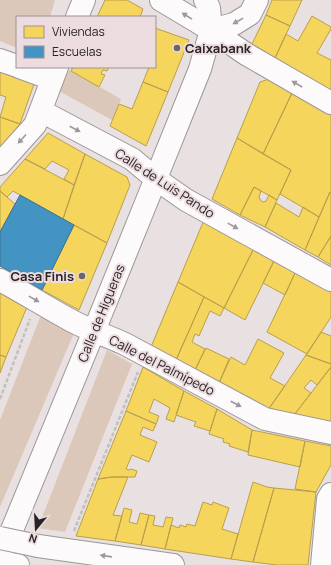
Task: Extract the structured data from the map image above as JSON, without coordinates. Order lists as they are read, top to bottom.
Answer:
{
  "streets": {
    "street": ["Calle de Luis Pando", "Calle de Higueras", "Calle del Palmípedo"]
  },
  "crossings": [
    ["Calle de Luis Pando", "Calle de Higueras"],
    ["Calle de Higueras", "Calle del Palmípedo"]
  ],
  "one_way": ["Calle del Palmípedo"],
  "places": ["Caixabank", "Casa Finis"],
  "legend": ["Viviendas", "Escuelas"],
  "north": "bottom"
}
